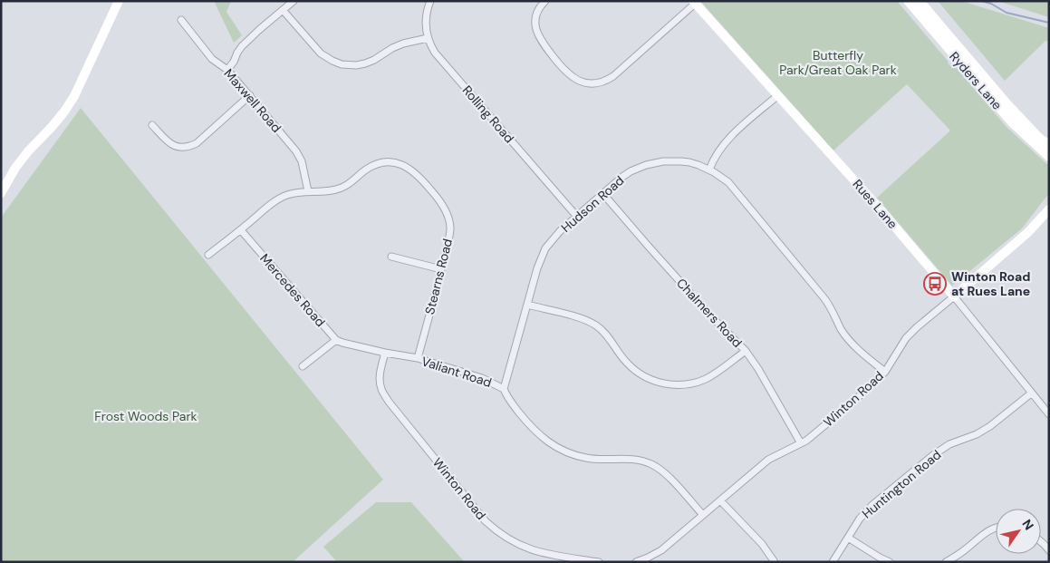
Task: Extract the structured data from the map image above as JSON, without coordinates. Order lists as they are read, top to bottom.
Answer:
{
  "streets": {
    "street": [
      "Ryders Lane",
      "Maxwell Road",
      "Rolling Road",
      "Hudson Road",
      "Rues Lane",
      "Stearns Road",
      "Mercedes Road",
      "Chalmers Road",
      "Valiant Road",
      "Winton Road",
      "Huntington Road"
    ]
  },
  "crossings": [
    ["Maxwell Road", "Stearns Road"],
    ["Rolling Road", "Hudson Road"],
    ["Hudson Road", "Chalmers Road"],
    ["Hudson Road", "Valiant Road"],
    ["Hudson Road", "Winton Road"],
    ["Rues Lane", "Winton Road"],
    ["Rues Lane", "Huntington Road"],
    ["Stearns Road", "Mercedes Road"],
    ["Stearns Road", "Valiant Road"],
    ["Mercedes Road", "Valiant Road"],
    ["Chalmers Road", "Winton Road"],
    ["Valiant Road", "Winton Road"]
  ],
  "parks": ["Butterfly Park/Great Oak Park", "Frost Woods Park"],
  "places": {
    "bus stop": ["Winton Road at Rues Lane"]
  },
  "north": "top right"
}
